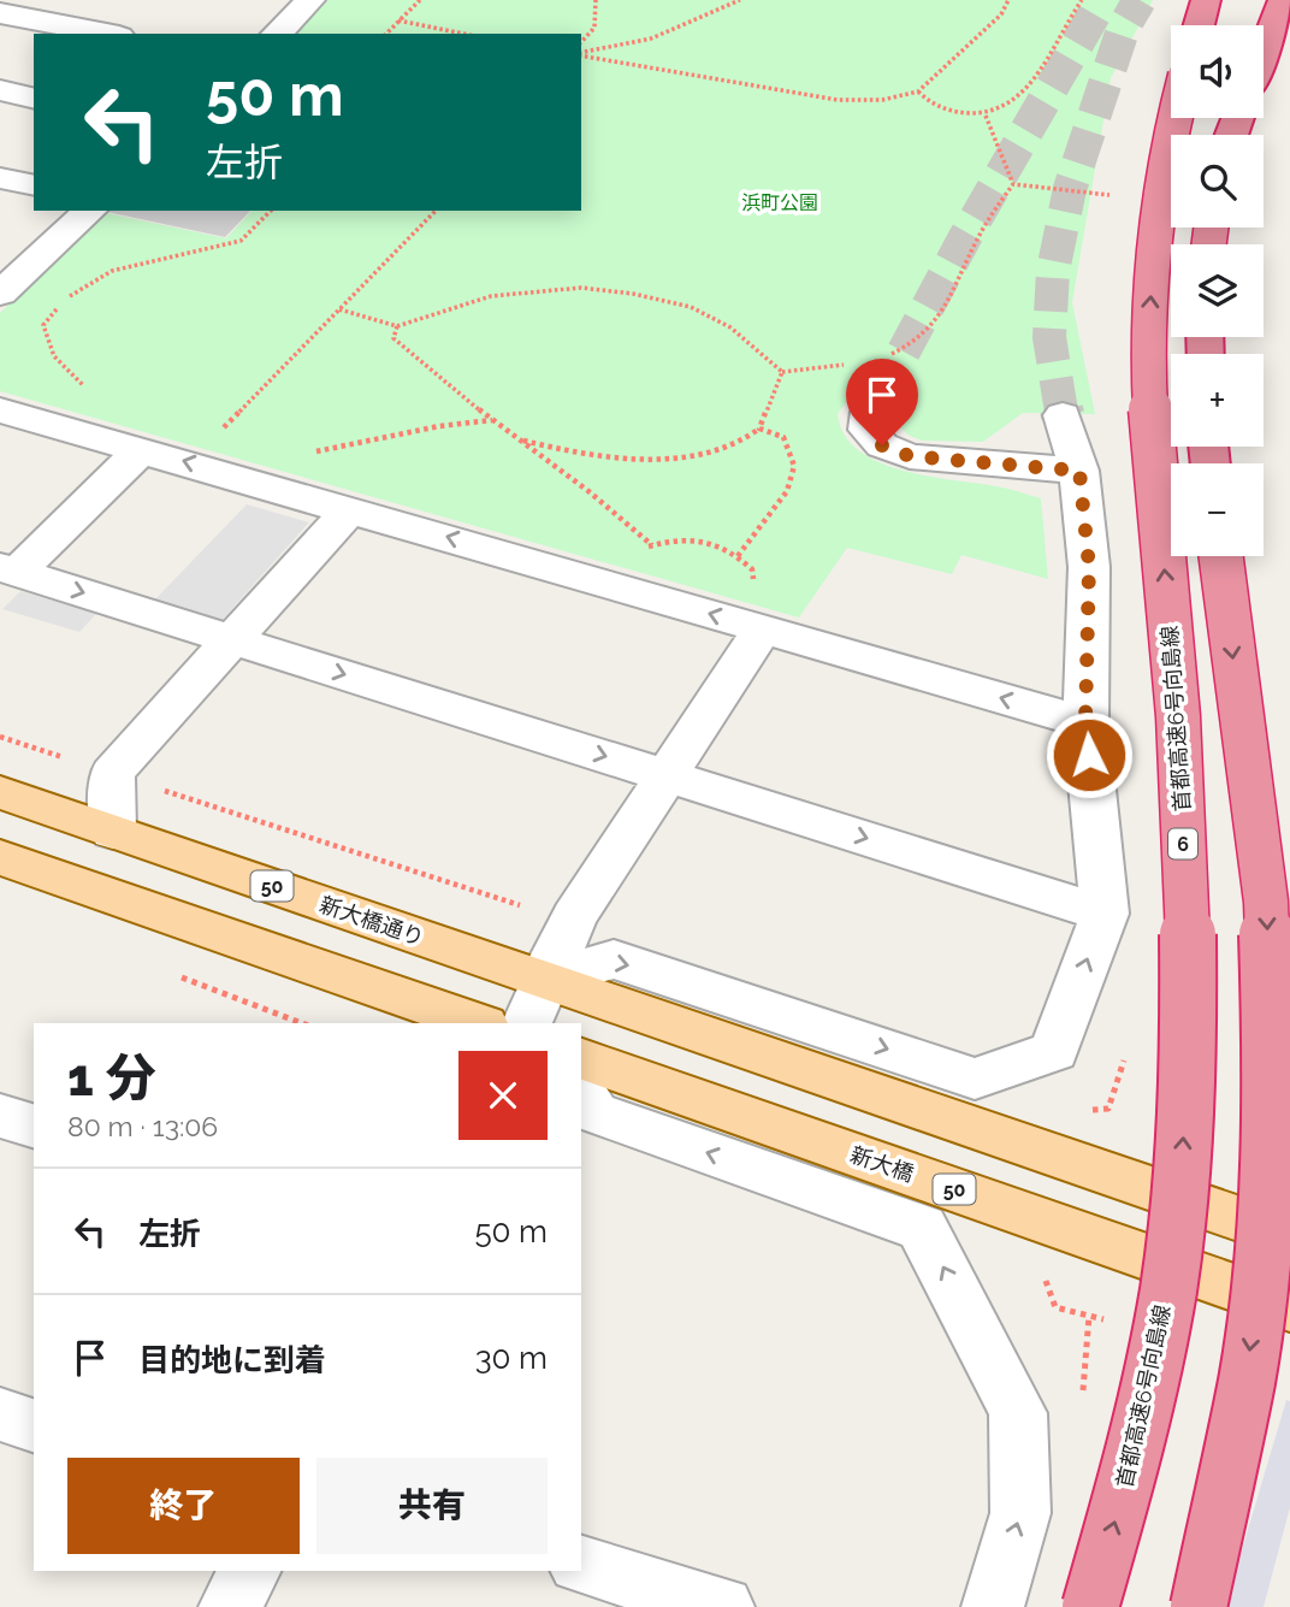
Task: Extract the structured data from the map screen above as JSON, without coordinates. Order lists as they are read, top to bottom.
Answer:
{
  "streets": {
    "highway": ["首都高速6号向島線", "6"],
    "main road": ["50", "新大橋通り", "新大橋"]
  },
  "parks": ["浜町公園"],
  "page": {
    "map_buttons": ["+", "−"],
    "turn": ["50 m", "左折"],
    "heading": ["1 分", "80 m · 13:06"],
    "list": [
      {
        "name": "左折",
        "value": "50 m"
      },
      {
        "name": "目的地に到着",
        "value": "30 m"
      }
    ],
    "buttons": ["終了", "共有"]
  }
}
